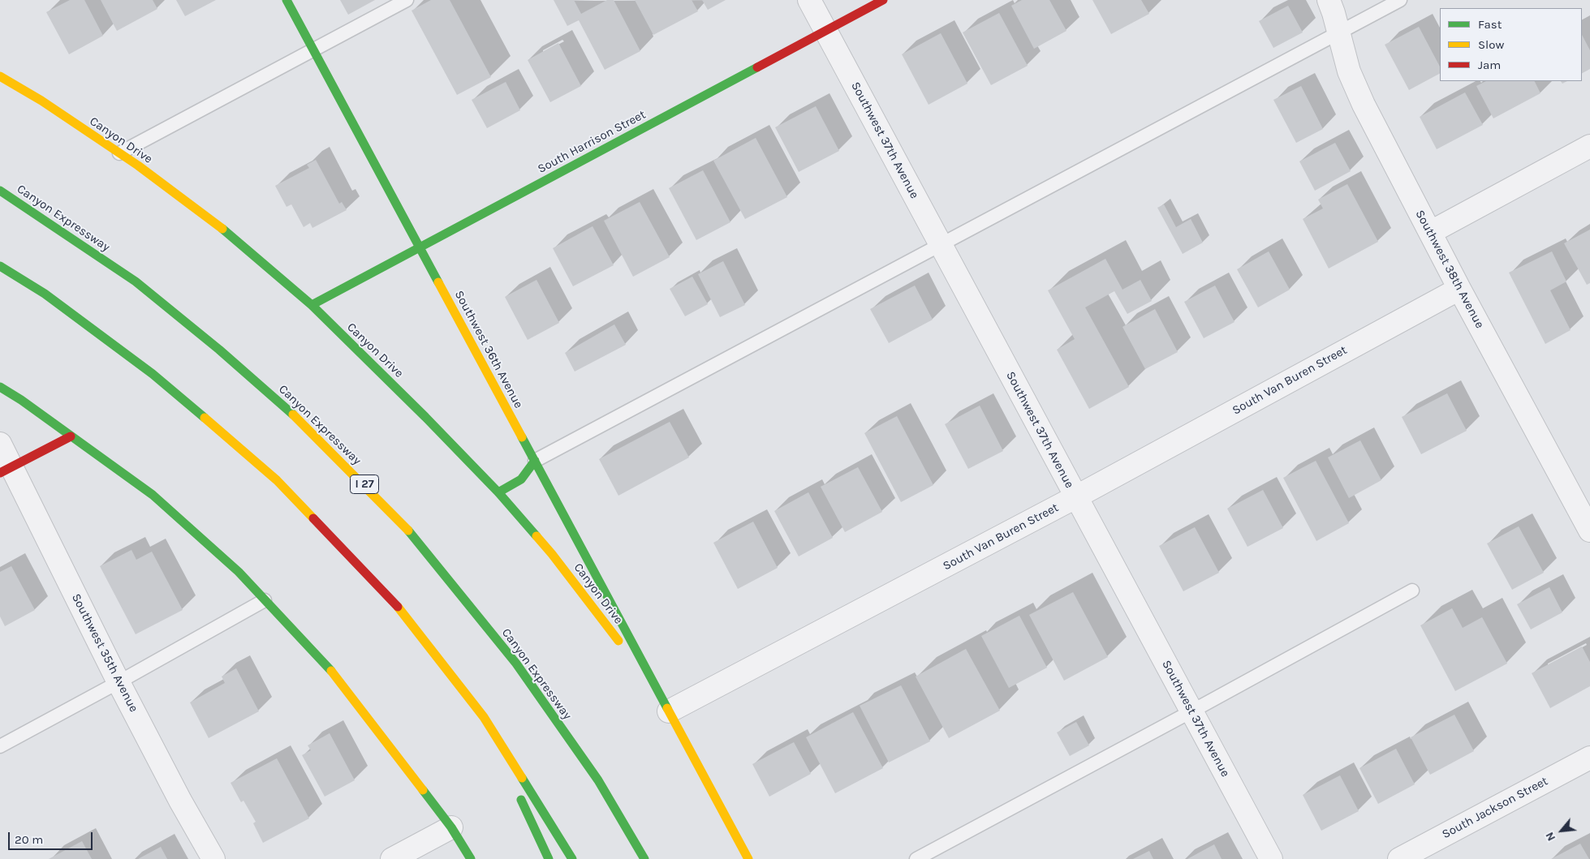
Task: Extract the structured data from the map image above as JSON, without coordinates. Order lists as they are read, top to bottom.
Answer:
{
  "streets": {
    "main road": [
      "Canyon Drive",
      "South Harrison Street",
      "Canyon Expressway",
      "Southwest 36th Avenue",
      "I 27"
    ],
    "street": [
      "Southwest 37th Avenue",
      "Southwest 38th Avenue",
      "South Van Buren Street",
      "Southwest 35th Avenue",
      "South Jackson Street"
    ]
  },
  "crossings": [
    ["Canyon Drive", "South Harrison Street"],
    ["Canyon Drive", "Southwest 36th Avenue"],
    ["Canyon Drive", "South Van Buren Street"],
    ["Southwest 37th Avenue", "South Harrison Street"],
    ["Southwest 37th Avenue", "South Van Buren Street"],
    ["South Harrison Street", "Southwest 36th Avenue"],
    ["Southwest 38th Avenue", "South Van Buren Street"],
    ["Southwest 36th Avenue", "South Van Buren Street"]
  ],
  "legend": ["Fast", "Slow", "Jam"],
  "scale_bar": "20 m",
  "north": "bottom left"
}
